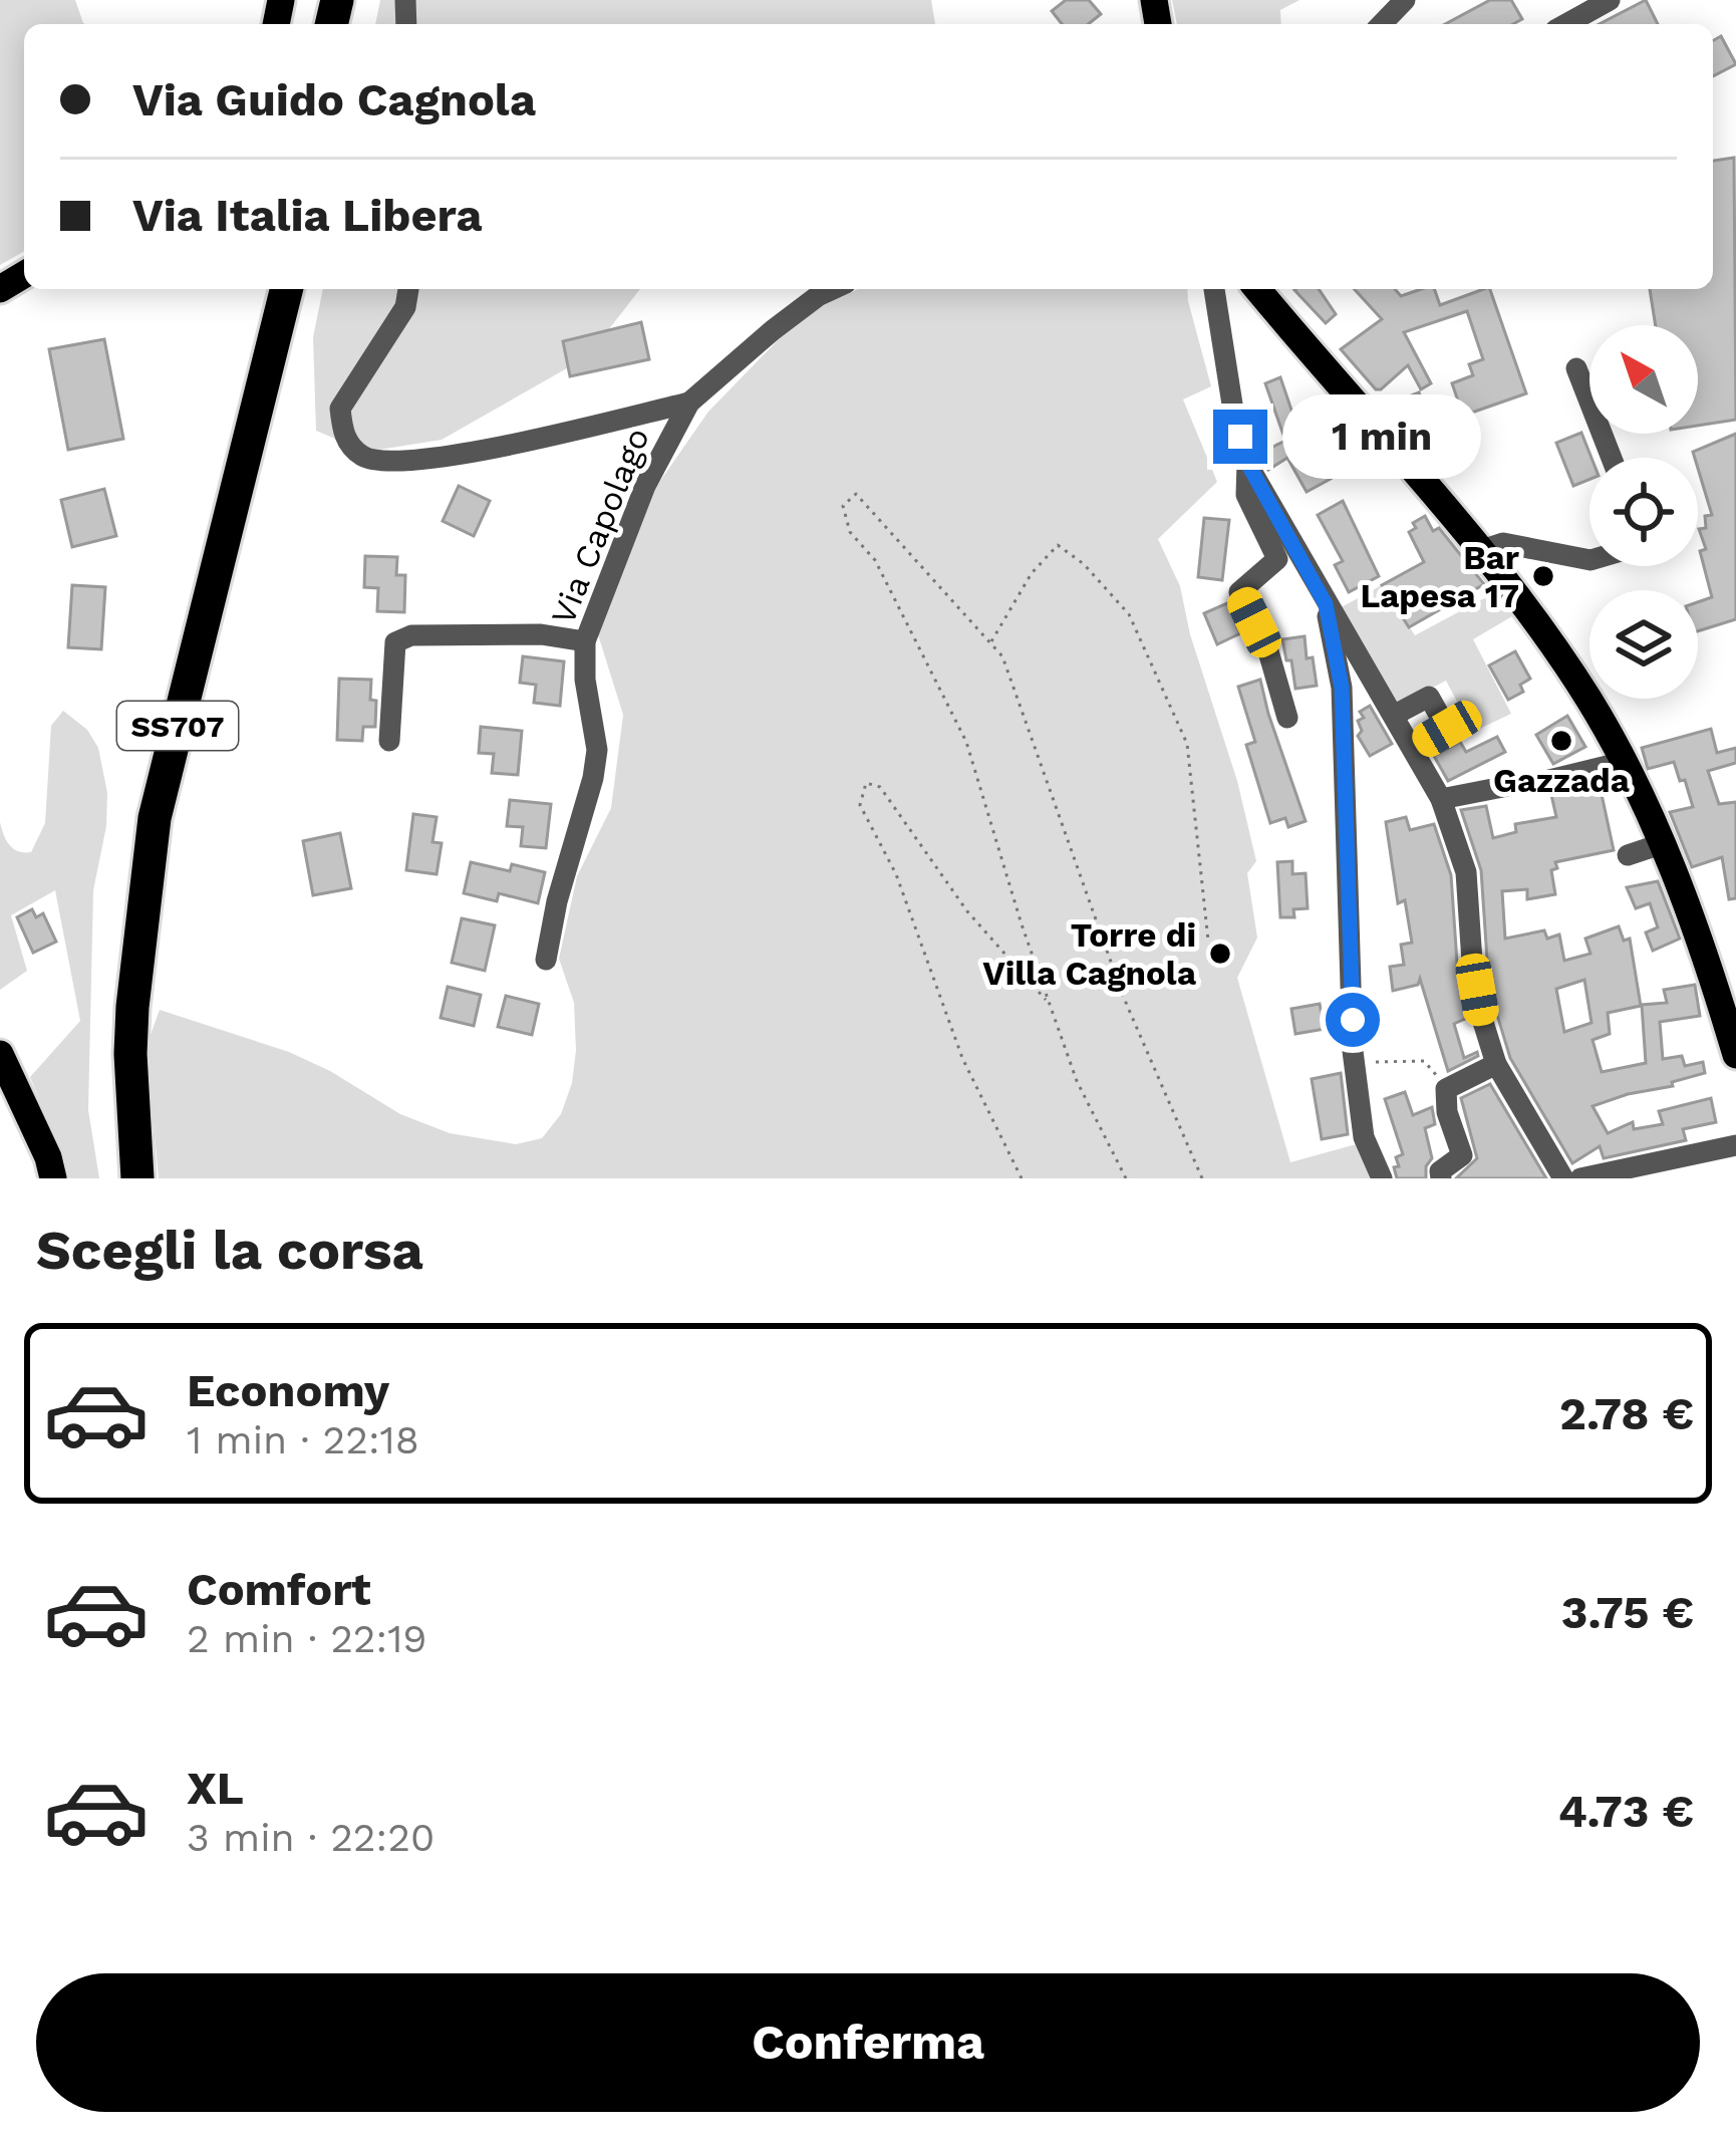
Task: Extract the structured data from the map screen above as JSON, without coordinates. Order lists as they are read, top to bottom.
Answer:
{
  "streets": {
    "highway": ["SS707"],
    "street": ["Via Capolago"]
  },
  "places": ["Bar Lapesa 17", "Gazzada", "Torre di Villa Cagnola"],
  "north": "top left",
  "page": {
    "banner": ["Via Guido Cagnola", "Via Italia Libera"],
    "bubble": "1 min",
    "heading": "Scegli la corsa",
    "list": [
      {
        "name": "Economy",
        "note": "1 min · 22:18",
        "value": "2.78 €"
      },
      {
        "name": "Comfort",
        "note": "2 min · 22:19",
        "value": "3.75 €"
      },
      {
        "name": "XL",
        "note": "3 min · 22:20",
        "value": "4.73 €"
      }
    ],
    "buttons": "Conferma"
  }
}
